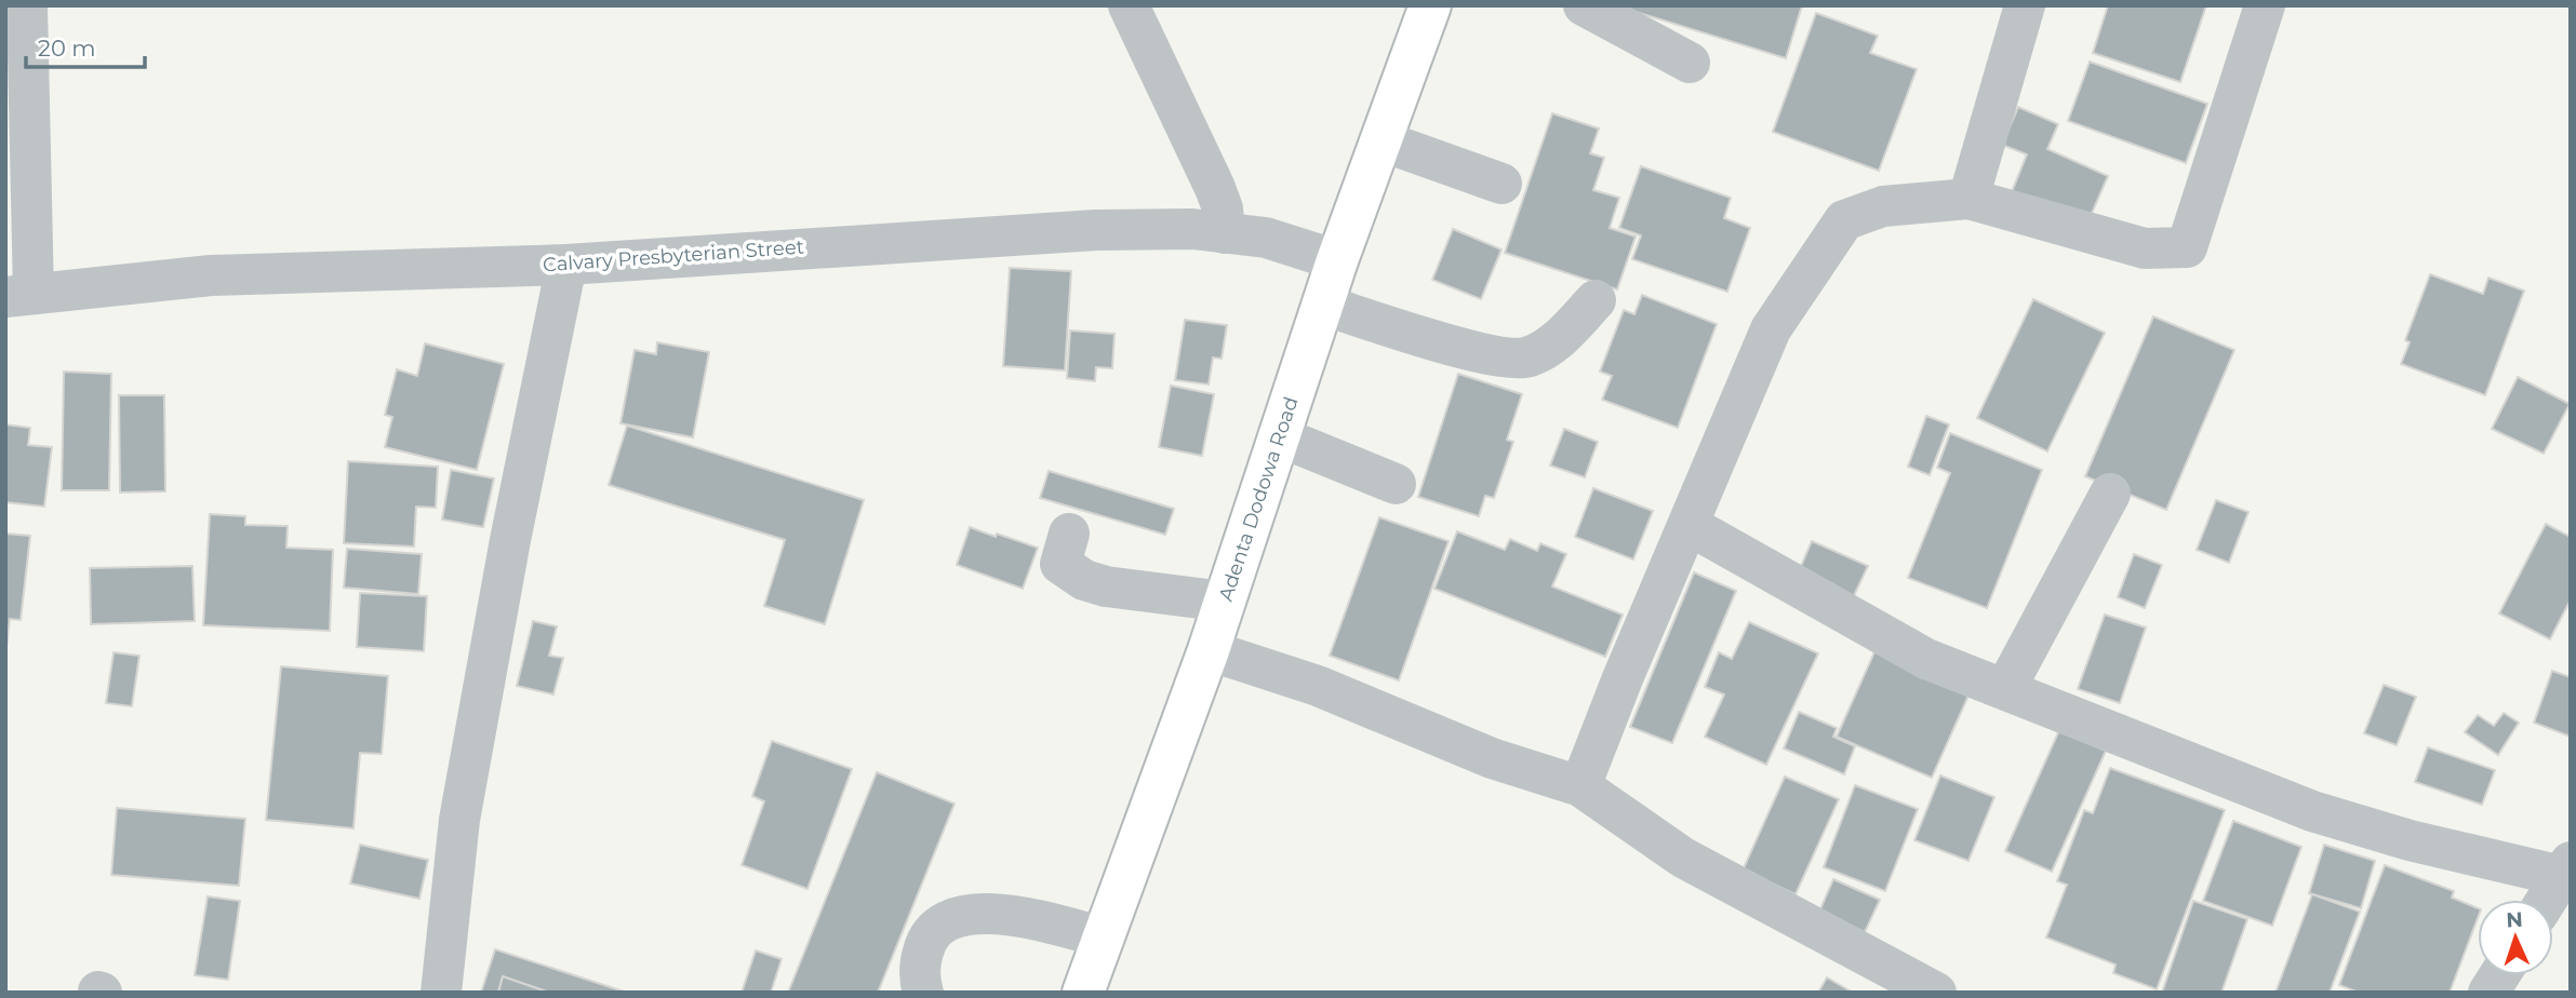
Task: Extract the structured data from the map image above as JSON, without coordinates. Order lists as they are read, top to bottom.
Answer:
{
  "streets": {
    "main road": ["Adenta Dodowa Road"],
    "street": ["Calvary Presbyterian Street"]
  },
  "crossings": [
    ["Calvary Presbyterian Street", "Adenta Dodowa Road"]
  ],
  "scale_bar": "20 m",
  "north": "top"
}
